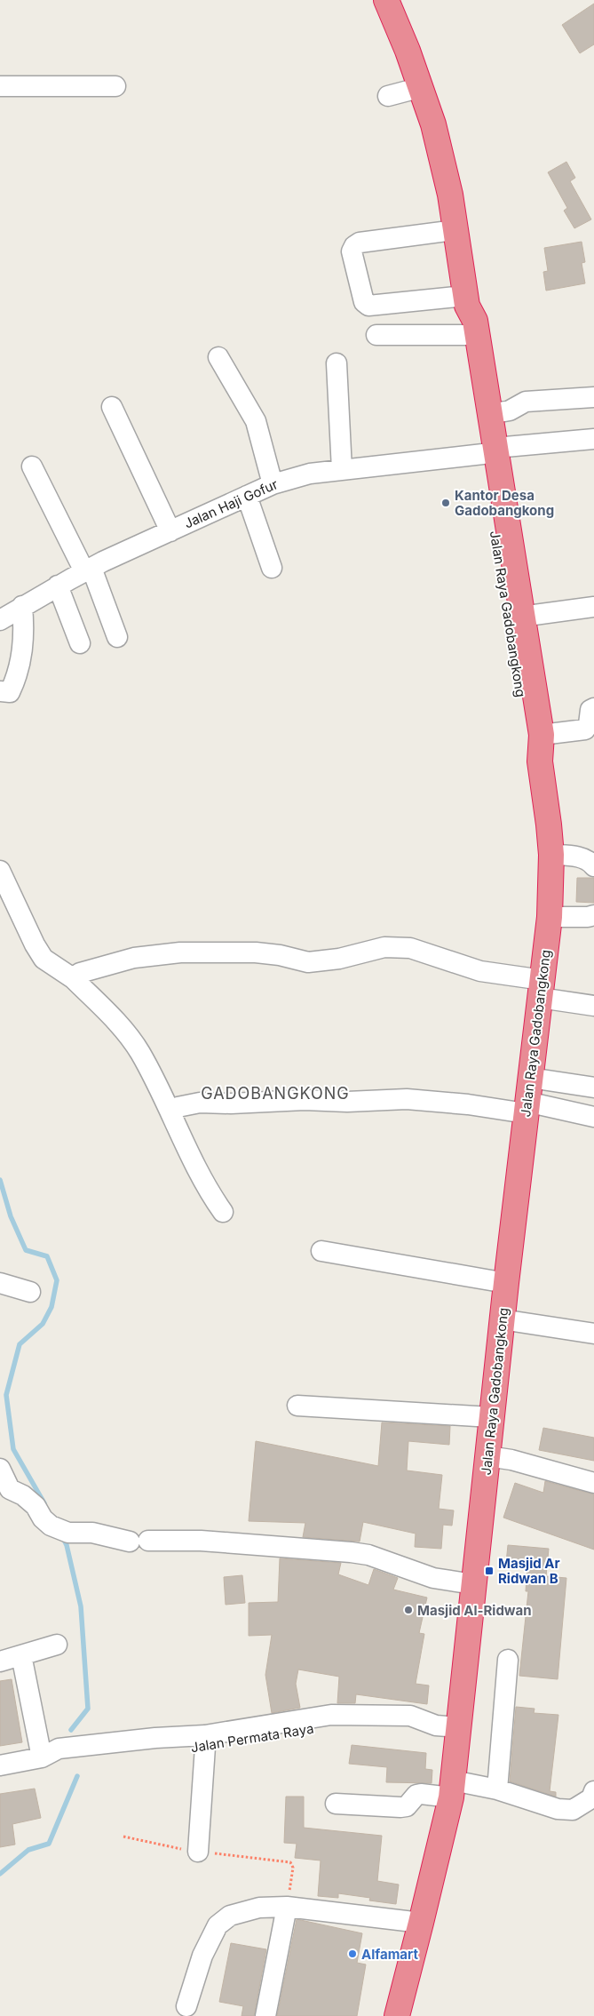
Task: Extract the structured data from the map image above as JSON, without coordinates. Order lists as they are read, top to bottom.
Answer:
{
  "streets": {
    "highway": ["Jalan Raya Gadobangkong"],
    "street": ["Jalan Haji Gofur", "Jalan Permata Raya"]
  },
  "crossings": [
    ["Jalan Haji Gofur", "Jalan Raya Gadobangkong"],
    ["Jalan Raya Gadobangkong", "Jalan Permata Raya"]
  ],
  "districts": ["GADOBANGKONG"],
  "places": {
    "other": ["Kantor Desa Gadobangkong", "Masjid Al-Ridwan", "Alfamart"],
    "transit": ["Masjid Ar Ridwan B"]
  }
}
